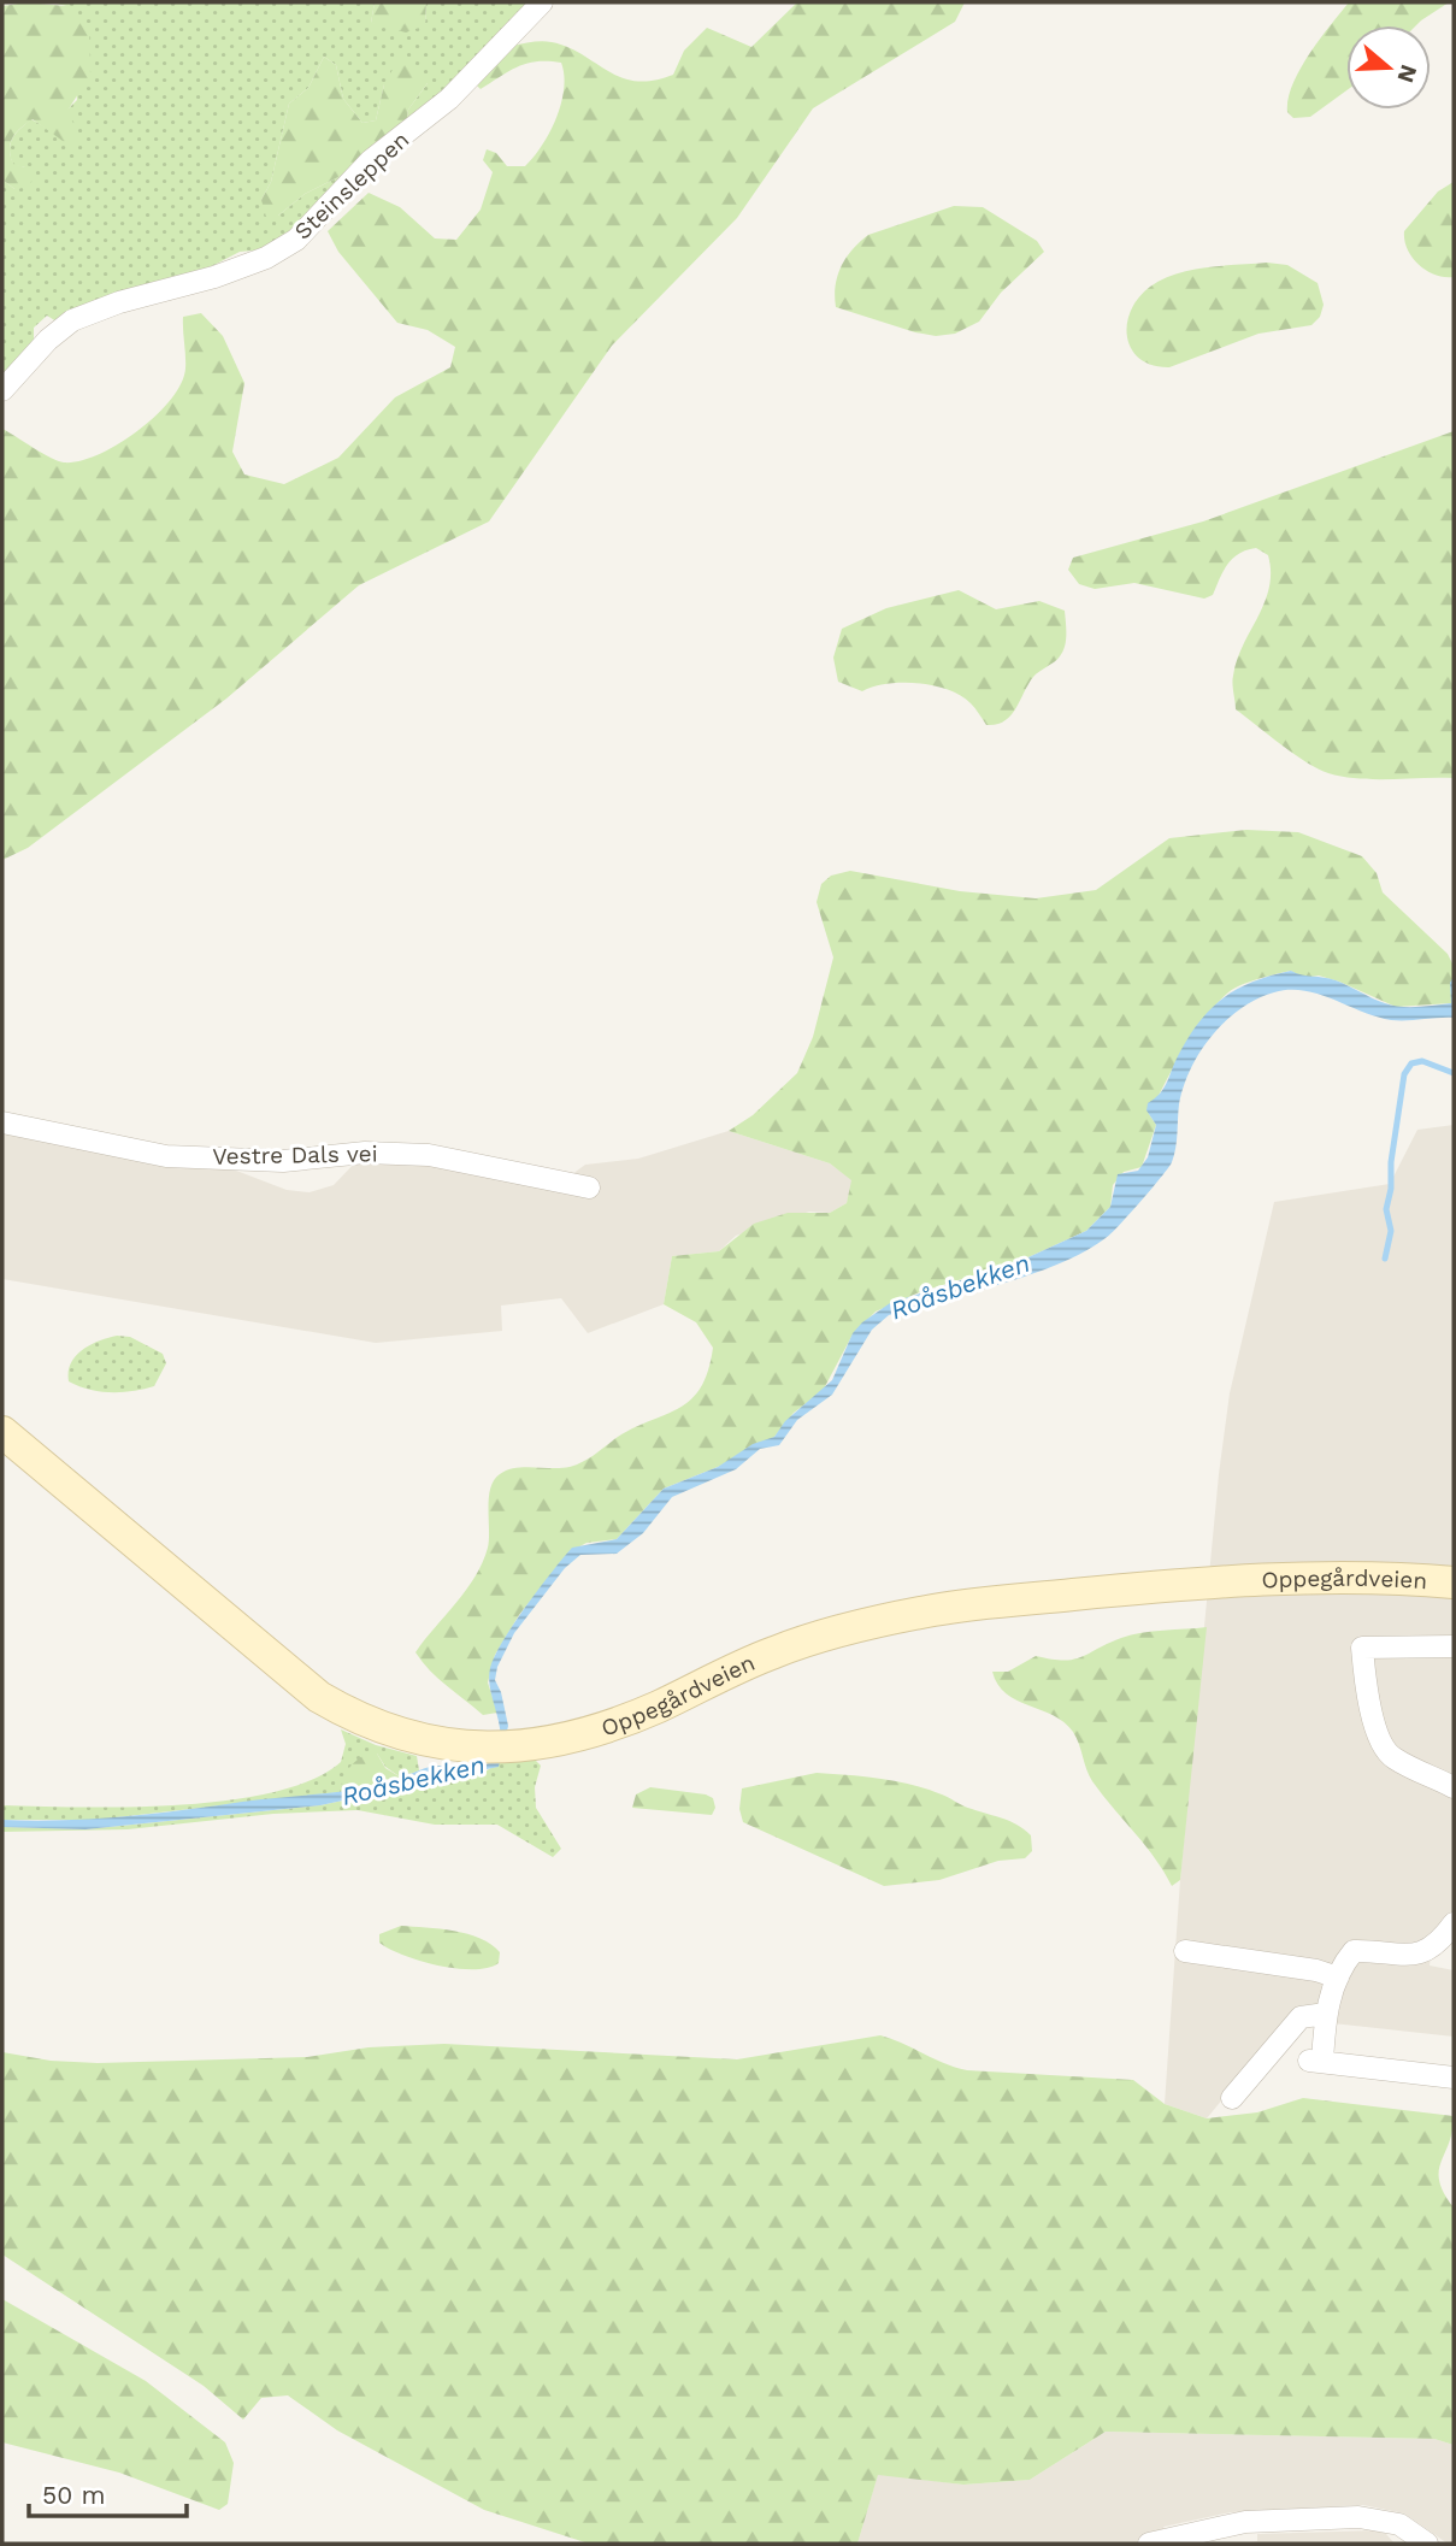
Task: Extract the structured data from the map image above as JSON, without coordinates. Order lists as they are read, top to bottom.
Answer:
{
  "streets": {
    "main road": ["Oppegårdveien"],
    "street": ["Steinsleppen", "Vestre Dals vei"]
  },
  "water": ["Roåsbekken"],
  "scale_bar": "50 m",
  "north": "right"
}
